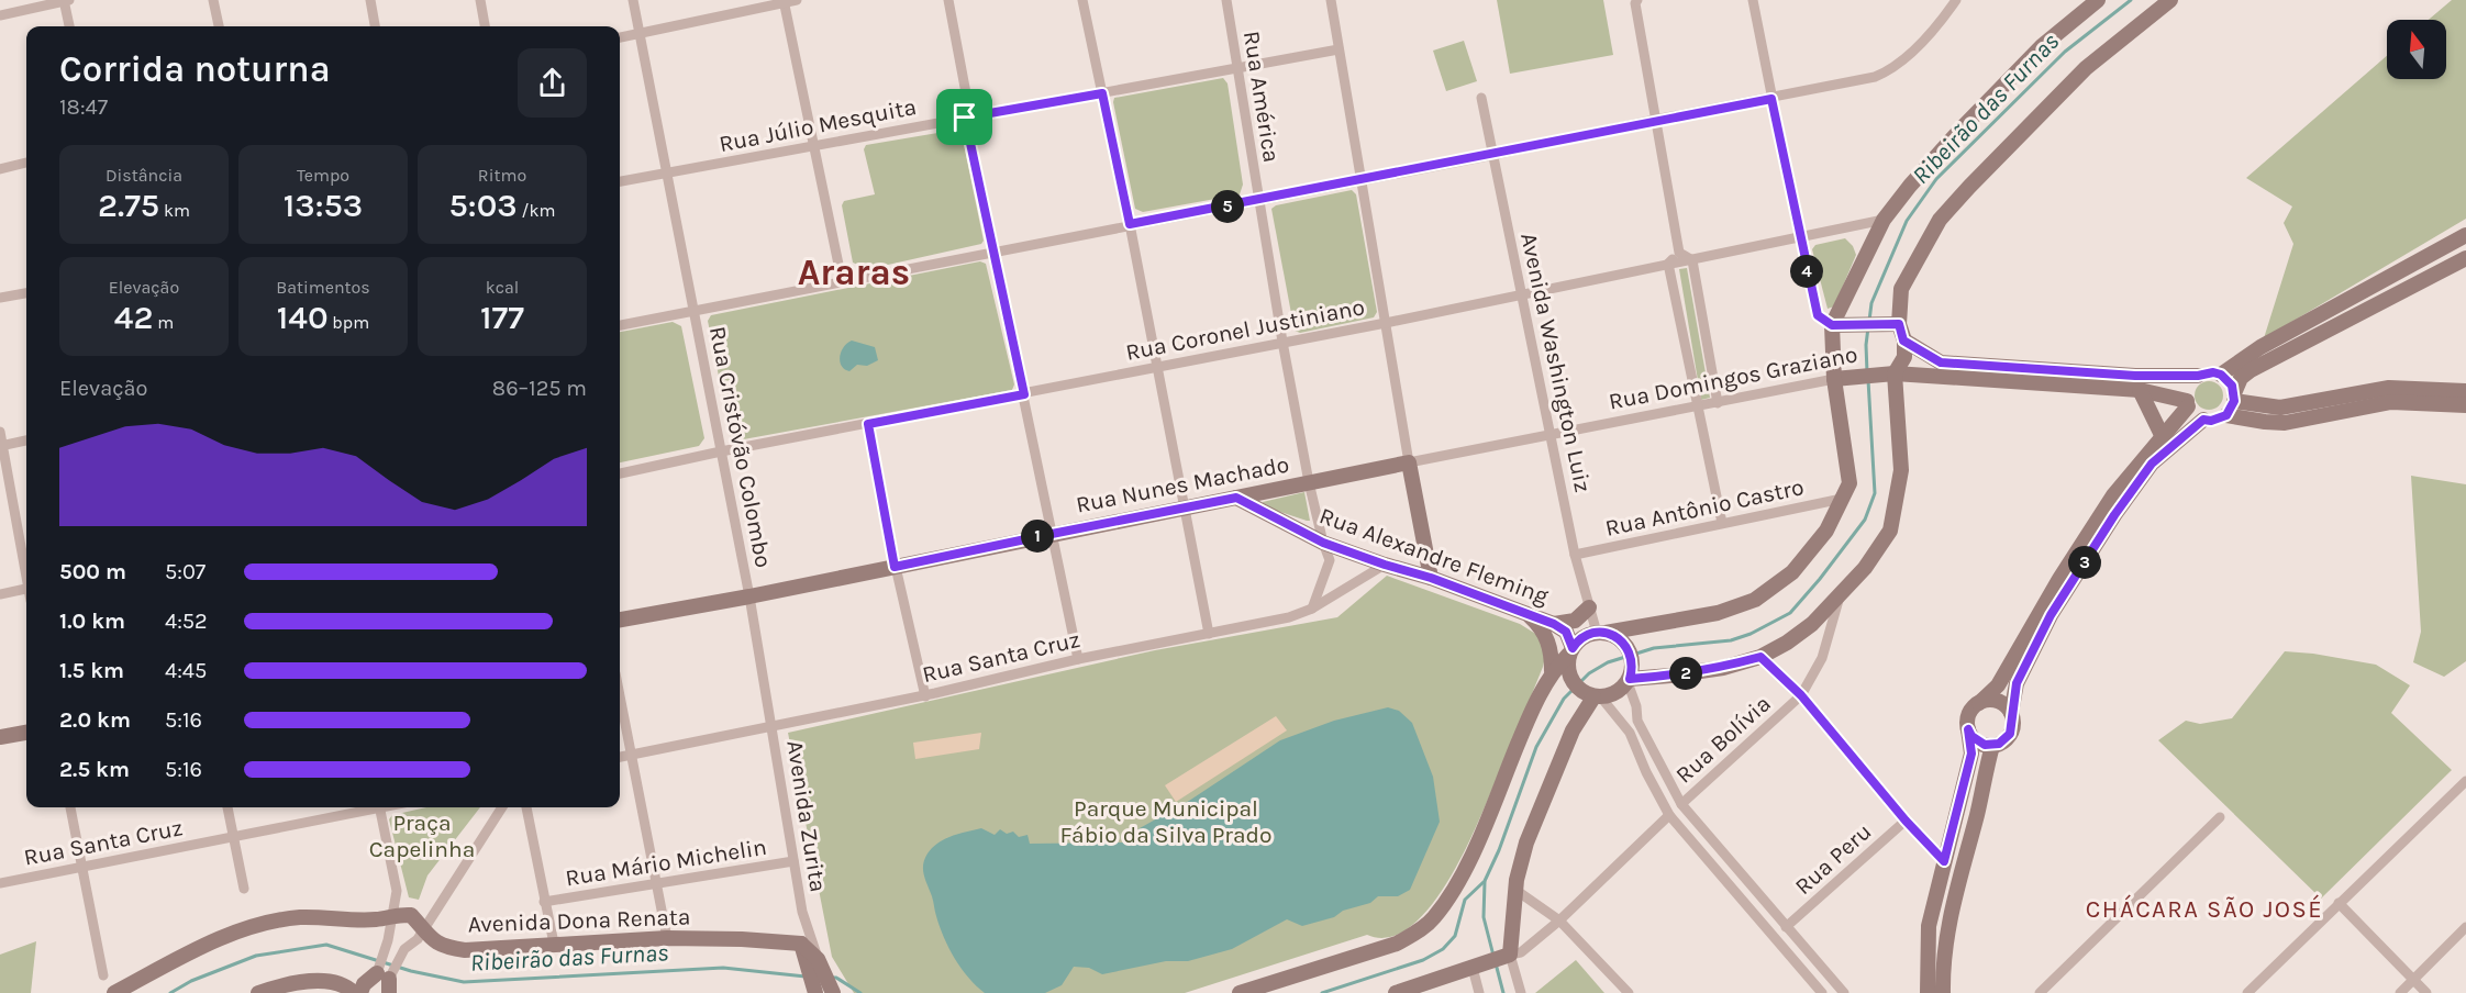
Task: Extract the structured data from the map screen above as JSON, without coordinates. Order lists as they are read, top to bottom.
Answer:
{
  "streets": {
    "main road": [
      "Rua Domingos Graziano",
      "Rua Nunes Machado",
      "Rua Alexandre Fleming",
      "Avenida Dona Renata"
    ],
    "street": [
      "Rua América",
      "Rua Júlio Mesquita",
      "Rua Coronel Justiniano",
      "Avenida Washington Luiz",
      "Rua Cristóvão Colombo",
      "Rua Antônio Castro",
      "Rua Santa Cruz",
      "Rua Bolívia",
      "Avenida Zurita",
      "Rua Peru",
      "Rua Mário Michelin"
    ]
  },
  "crossings": [
    ["Rua América", "Rua Júlio Mesquita"],
    ["Rua América", "Rua Coronel Justiniano"],
    ["Rua América", "Rua Nunes Machado"],
    ["Rua América", "Rua Alexandre Fleming"],
    ["Rua América", "Rua Santa Cruz"],
    ["Rua Júlio Mesquita", "Rua Cristóvão Colombo"],
    ["Rua Coronel Justiniano", "Avenida Washington Luiz"],
    ["Rua Coronel Justiniano", "Rua Cristóvão Colombo"],
    ["Avenida Washington Luiz", "Rua Domingos Graziano"],
    ["Avenida Washington Luiz", "Rua Antônio Castro"],
    ["Avenida Washington Luiz", "Rua Alexandre Fleming"],
    ["Rua Domingos Graziano", "Rua Nunes Machado"],
    ["Rua Cristóvão Colombo", "Rua Nunes Machado"],
    ["Rua Cristóvão Colombo", "Rua Santa Cruz"],
    ["Rua Cristóvão Colombo", "Avenida Zurita"],
    ["Rua Nunes Machado", "Rua Alexandre Fleming"],
    ["Rua Alexandre Fleming", "Rua Santa Cruz"],
    ["Rua Santa Cruz", "Avenida Zurita"],
    ["Avenida Zurita", "Rua Mário Michelin"],
    ["Avenida Zurita", "Avenida Dona Renata"]
  ],
  "districts": ["Araras", "CHÁCARA SÃO JOSÉ"],
  "water": ["Ribeirão das Furnas"],
  "parks": ["Parque Municipal Fábio da Silva Prado", "Praça Capelinha"],
  "north": "top",
  "page": {
    "heading": ["Corrida noturna", "18:47"],
    "stats": [
      ["Distância", "2.75 km"],
      ["Tempo", "13:53"],
      ["Ritmo", "5:03 /km"],
      ["Elevação", "42 m"],
      ["Batimentos", "140 bpm"],
      ["kcal", "177"]
    ],
    "pins": [
      "5",
      "4",
      "1",
      "3",
      "2"
    ],
    "chart": ["Elevação", "86–125 m"],
    "list": [
      {
        "name": "500 m",
        "note": "5:07"
      },
      {
        "name": "1.0 km",
        "note": "4:52"
      },
      {
        "name": "1.5 km",
        "note": "4:45"
      },
      {
        "name": "2.0 km",
        "note": "5:16"
      },
      {
        "name": "2.5 km",
        "note": "5:16"
      }
    ]
  }
}
